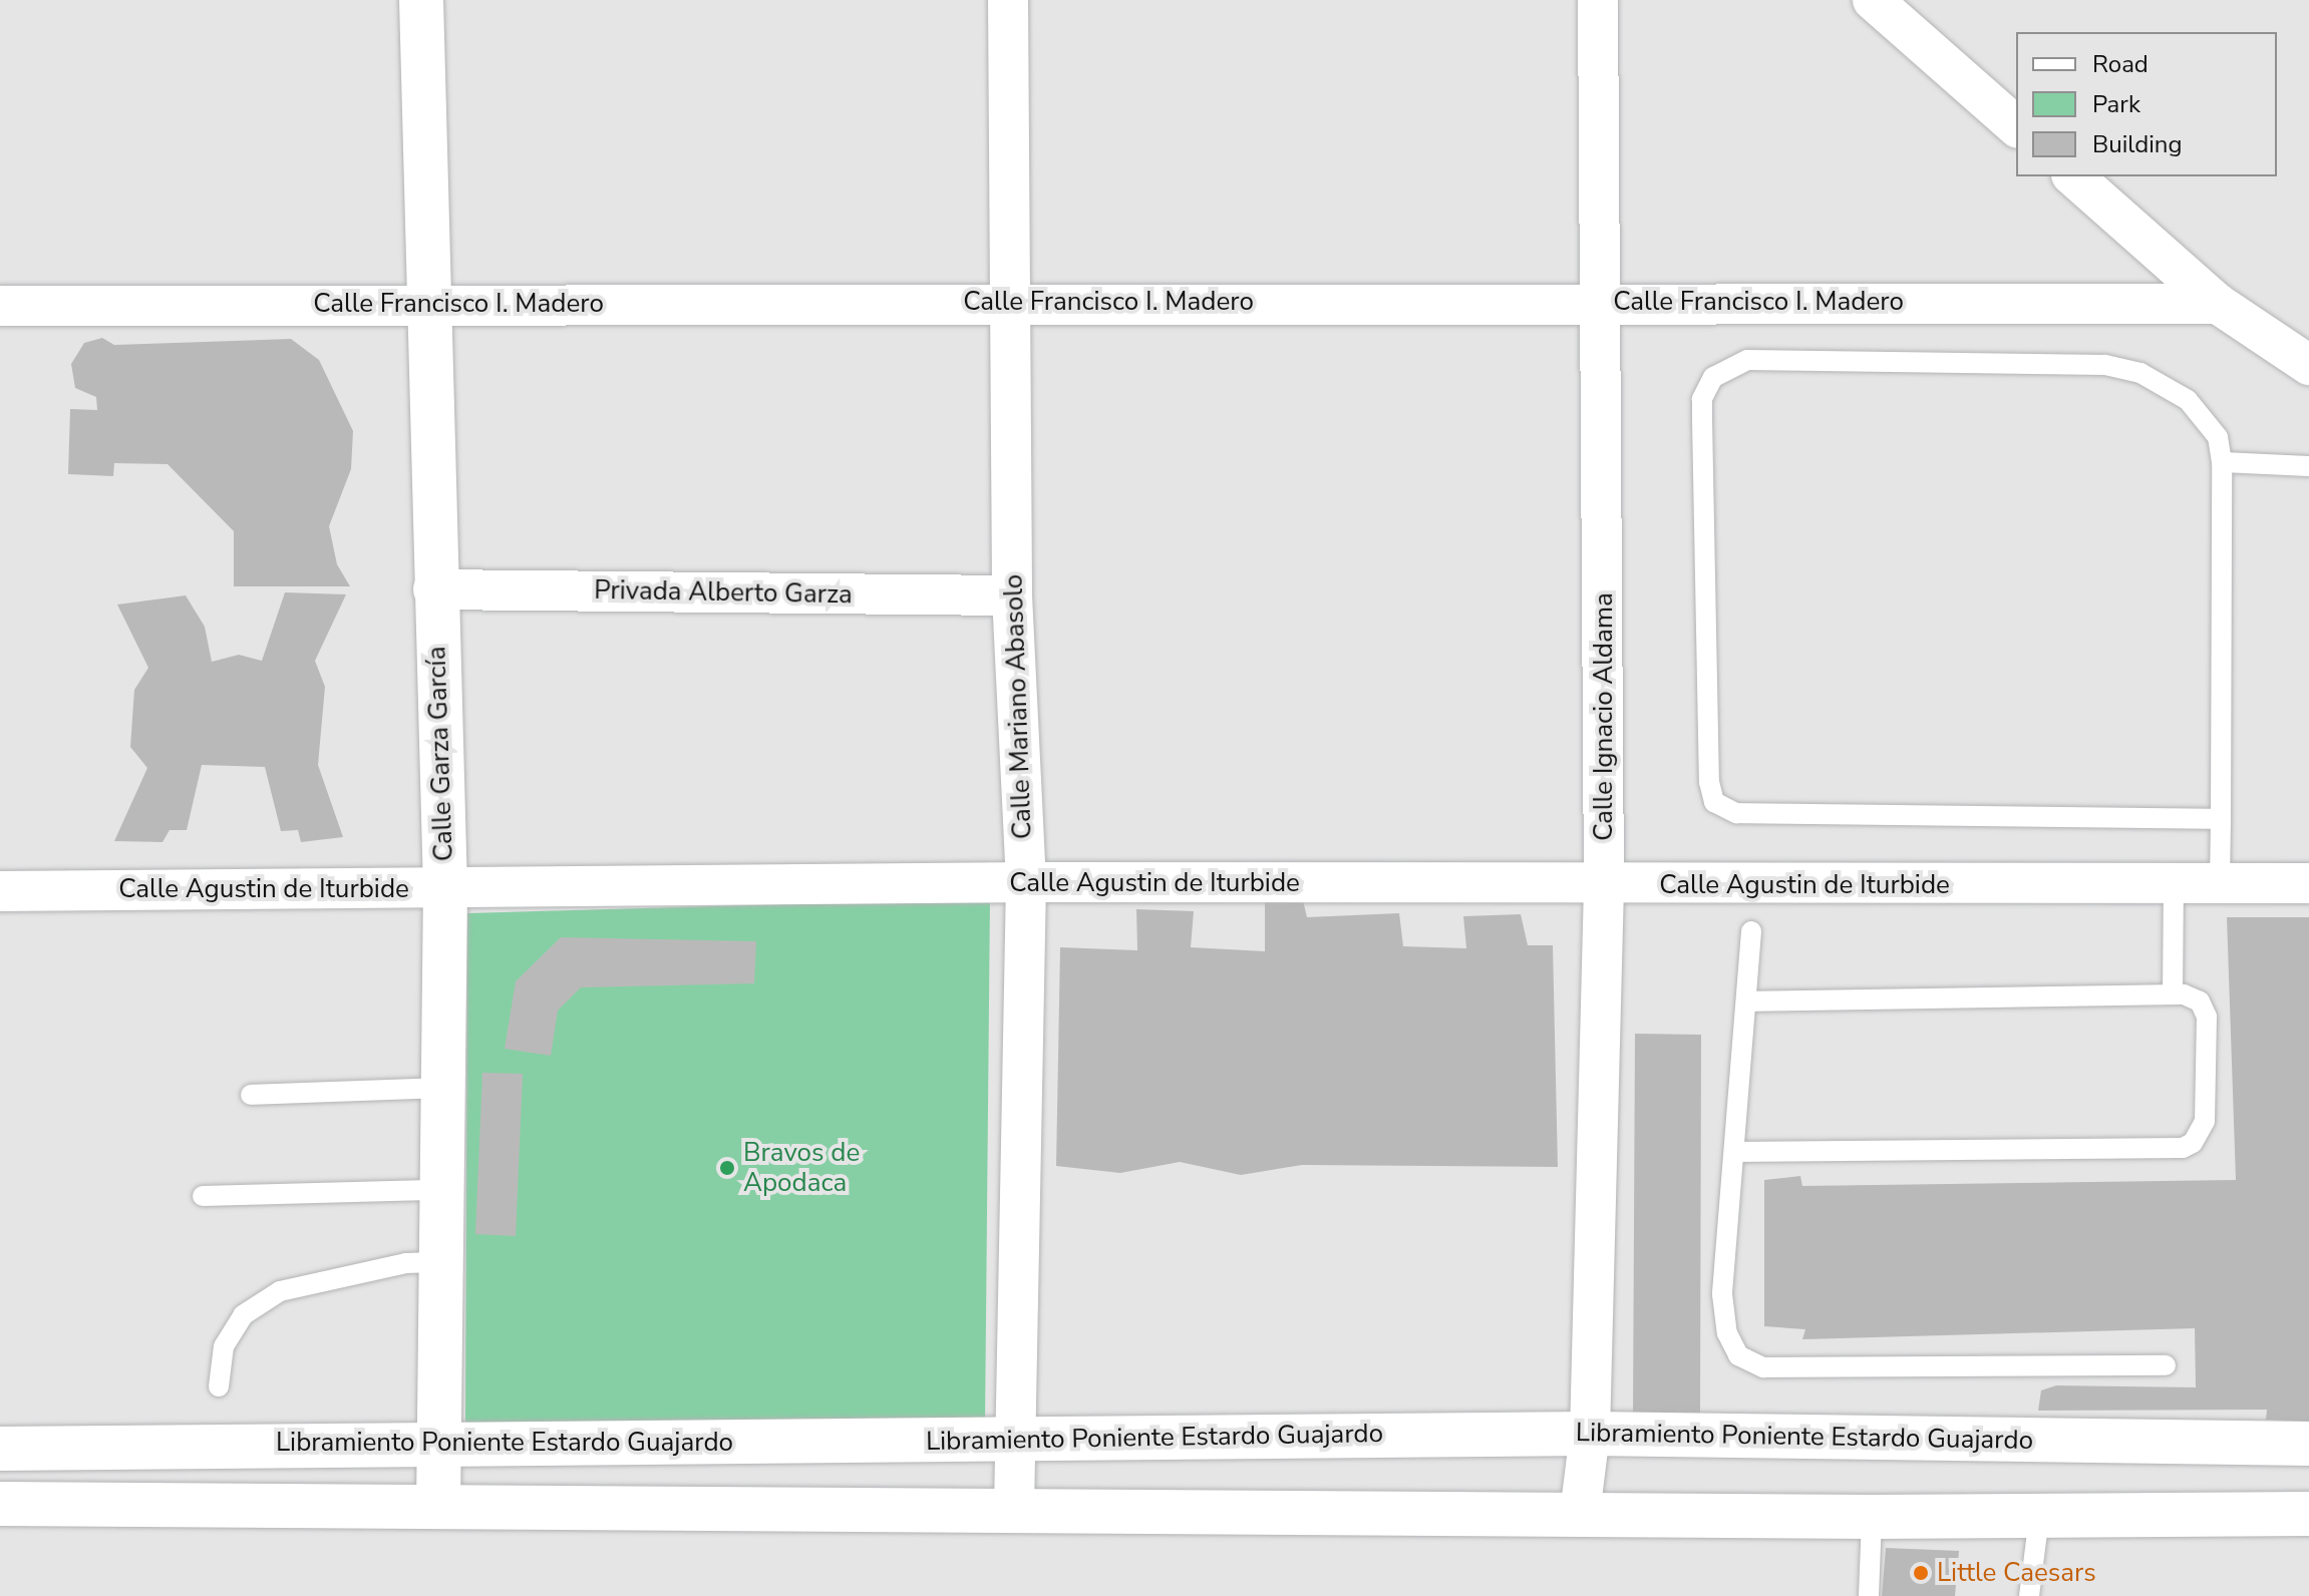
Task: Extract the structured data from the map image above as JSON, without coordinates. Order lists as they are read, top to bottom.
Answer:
{
  "streets": {
    "street": [
      "Calle Francisco I. Madero",
      "Privada Alberto Garza",
      "Calle Mariano Abasolo",
      "Calle Ignacio Aldama",
      "Calle Garza García",
      "Calle Agustin de Iturbide",
      "Libramiento Poniente Estardo Guajardo"
    ]
  },
  "crossings": [
    ["Calle Francisco I. Madero", "Calle Mariano Abasolo"],
    ["Calle Francisco I. Madero", "Calle Ignacio Aldama"],
    ["Calle Francisco I. Madero", "Calle Garza García"],
    ["Privada Alberto Garza", "Calle Mariano Abasolo"],
    ["Privada Alberto Garza", "Calle Garza García"],
    ["Calle Mariano Abasolo", "Calle Agustin de Iturbide"],
    ["Calle Mariano Abasolo", "Libramiento Poniente Estardo Guajardo"],
    ["Calle Ignacio Aldama", "Calle Agustin de Iturbide"],
    ["Calle Ignacio Aldama", "Libramiento Poniente Estardo Guajardo"],
    ["Calle Garza García", "Calle Agustin de Iturbide"],
    ["Calle Garza García", "Libramiento Poniente Estardo Guajardo"]
  ],
  "places": ["Bravos de Apodaca", "Little Caesars"],
  "legend": ["Road", "Park", "Building"]
}
